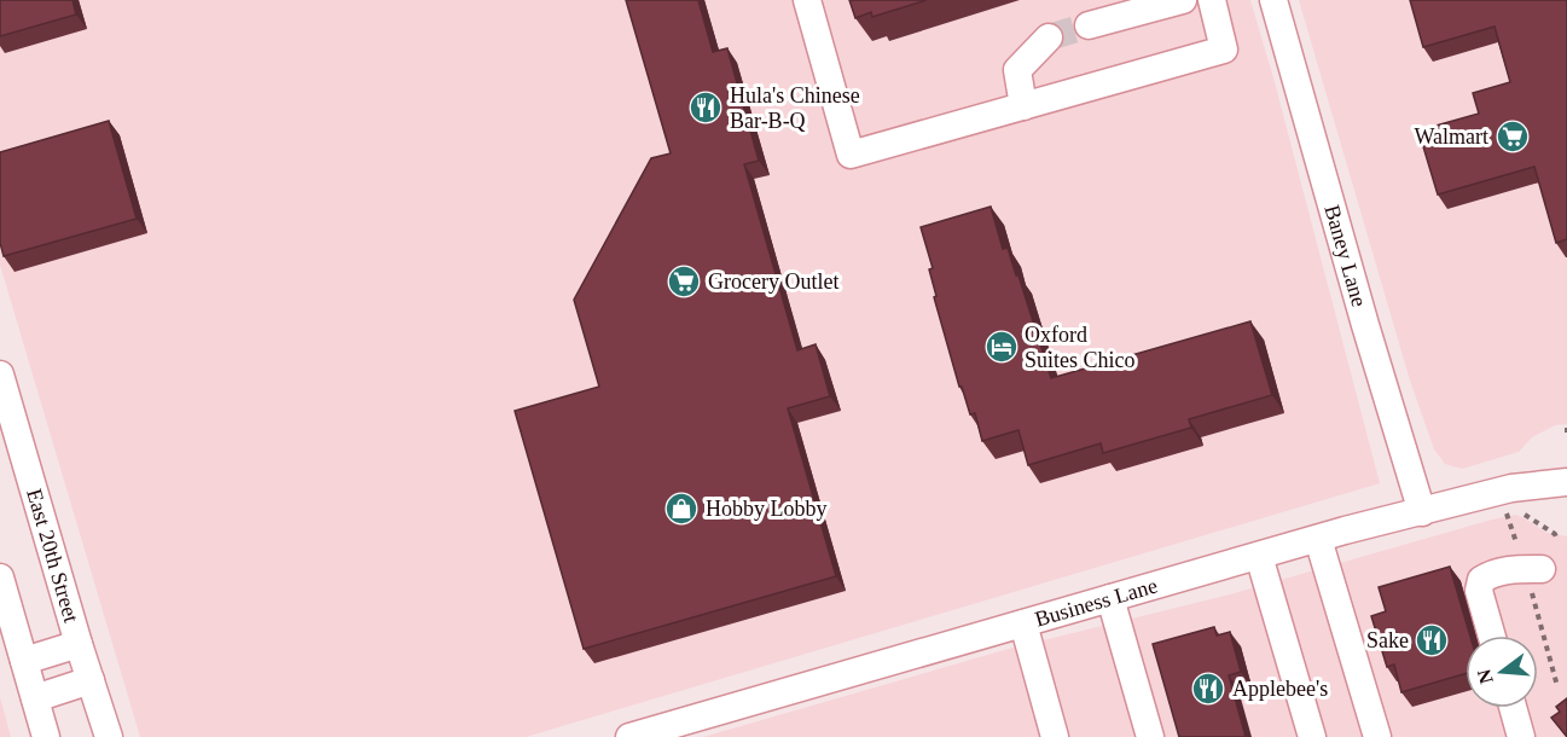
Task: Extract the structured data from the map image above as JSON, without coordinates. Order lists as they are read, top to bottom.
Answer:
{
  "streets": {
    "street": ["Baney Lane", "East 20th Street", "Business Lane"]
  },
  "crossings": [
    ["Baney Lane", "Business Lane"]
  ],
  "places": {
    "restaurant": ["Hula's Chinese Bar-B-Q", "Sake", "Applebee's"],
    "supermarket": ["Walmart", "Grocery Outlet"],
    "hotel": ["Oxford Suites Chico"],
    "shop": ["Hobby Lobby"]
  },
  "north": "left"
}
